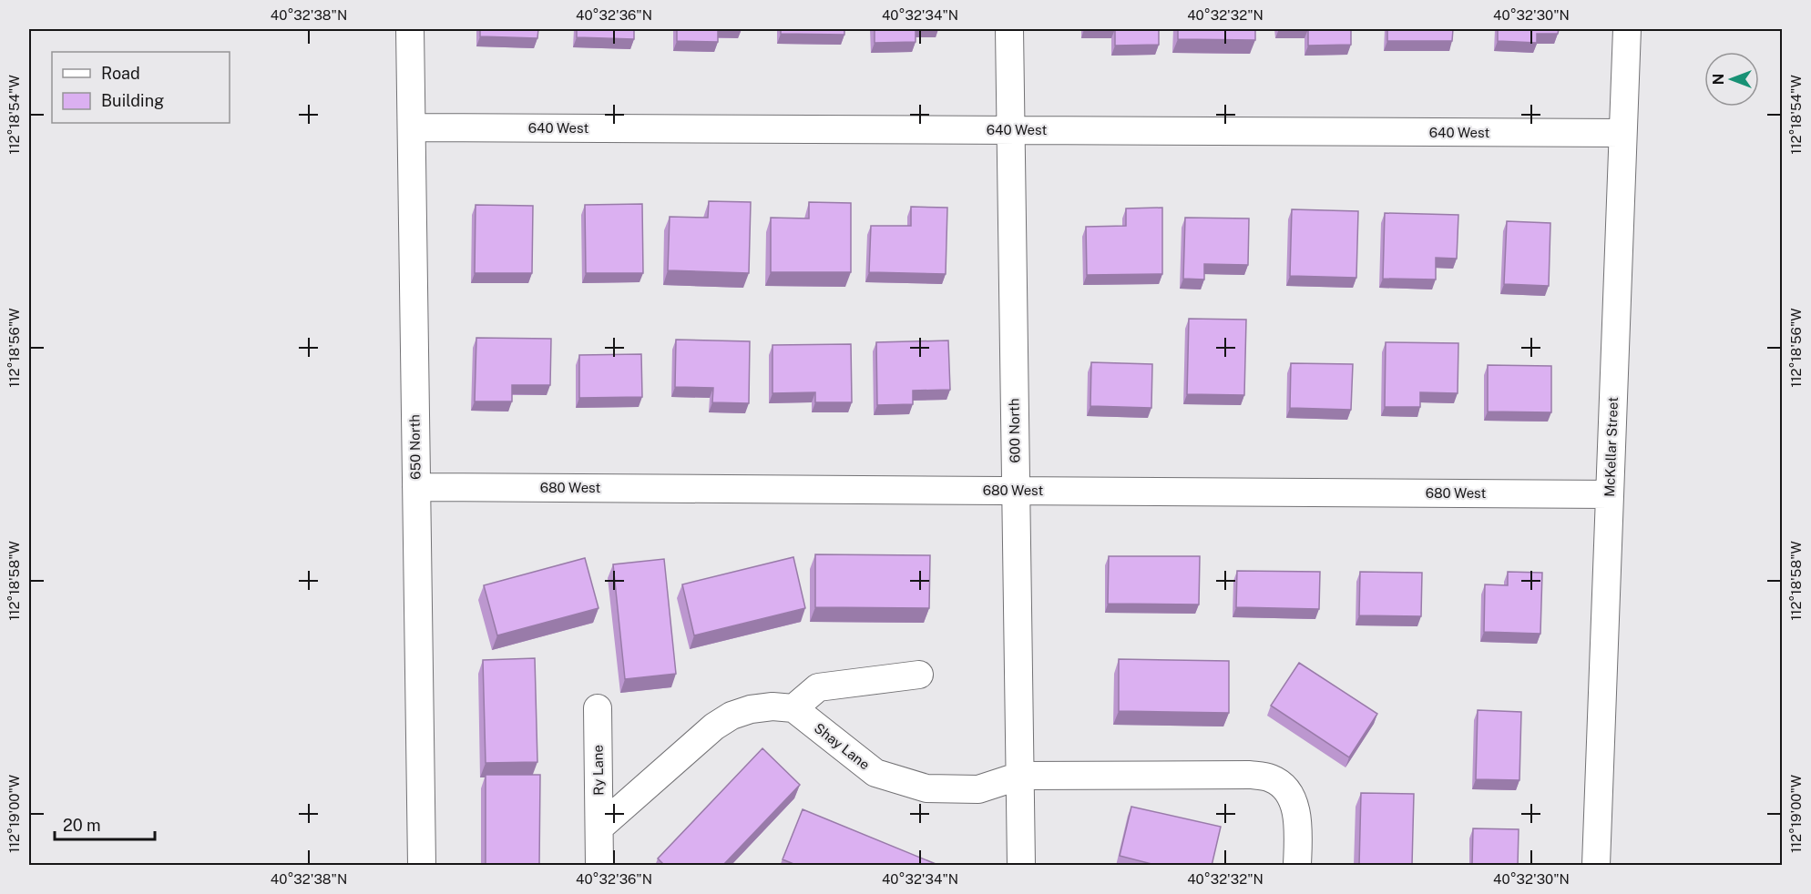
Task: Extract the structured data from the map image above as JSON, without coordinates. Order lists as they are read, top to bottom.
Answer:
{
  "streets": {
    "street": [
      "640 West",
      "600 North",
      "650 North",
      "McKellar Street",
      "680 West",
      "Shay Lane",
      "Ry Lane"
    ]
  },
  "crossings": [
    ["640 West", "600 North"],
    ["640 West", "650 North"],
    ["640 West", "McKellar Street"],
    ["600 North", "680 West"],
    ["600 North", "Shay Lane"],
    ["650 North", "680 West"],
    ["McKellar Street", "680 West"]
  ],
  "legend": ["Road", "Building"],
  "scale_bar": "20 m",
  "north": "left",
  "coordinates": [
    "40°32'38\"N",
    "40°32'36\"N",
    "40°32'34\"N",
    "40°32'32\"N",
    "40°32'30\"N",
    "112°18'54\"W",
    "112°18'56\"W",
    "112°18'58\"W",
    "112°19'00\"W"
  ]
}
